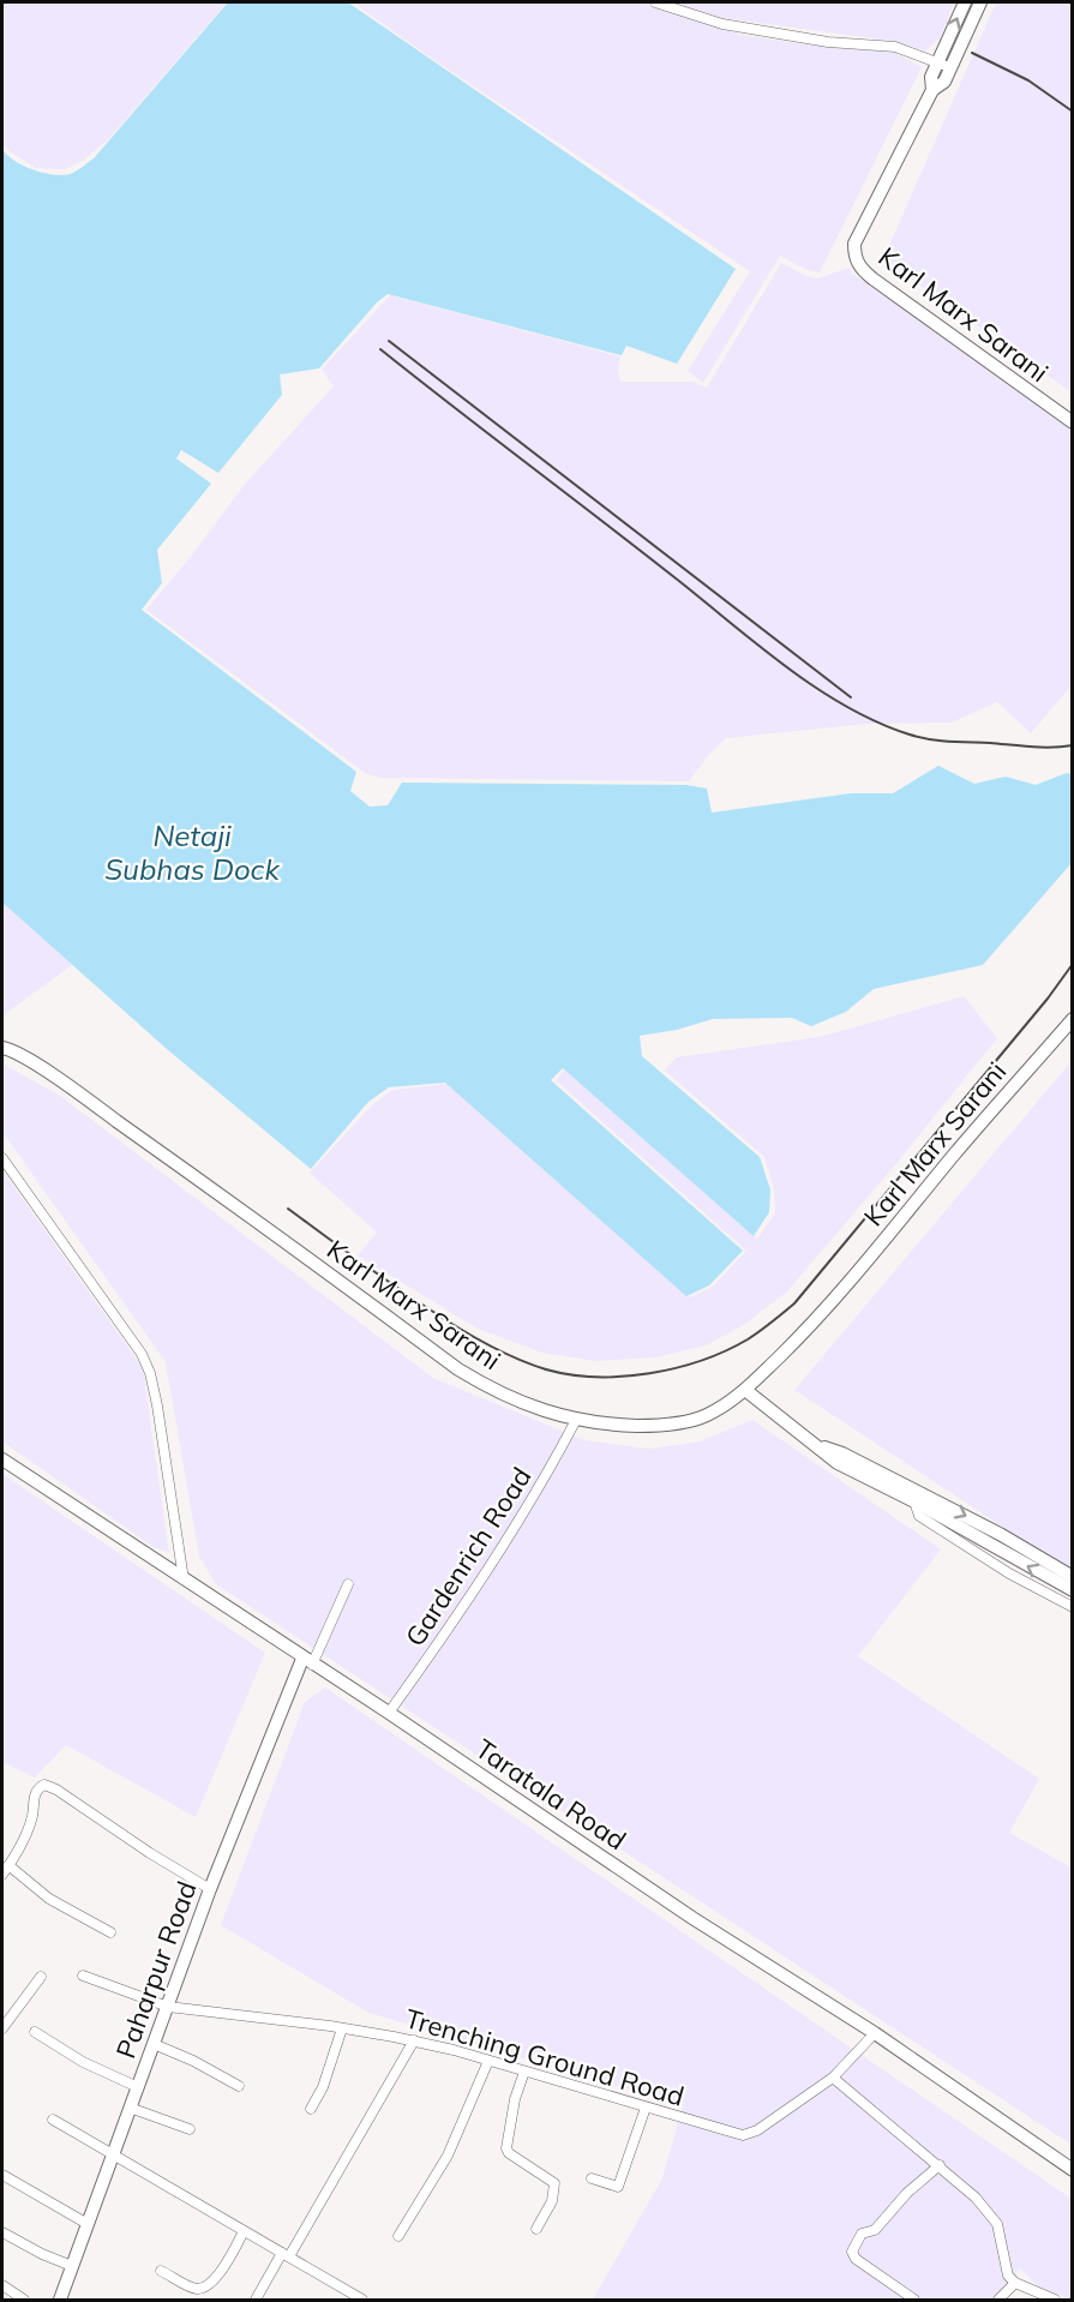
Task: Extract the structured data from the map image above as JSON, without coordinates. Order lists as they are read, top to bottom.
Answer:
{
  "streets": {
    "main road": ["Karl Marx Sarani", "Taratala Road", "Paharpur Road"],
    "street": ["Gardenrich Road", "Trenching Ground Road"]
  },
  "crossings": [
    ["Karl Marx Sarani", "Gardenrich Road"],
    ["Gardenrich Road", "Taratala Road"],
    ["Taratala Road", "Paharpur Road"],
    ["Taratala Road", "Trenching Ground Road"],
    ["Paharpur Road", "Trenching Ground Road"]
  ],
  "water": ["Netaji Subhas Dock"]
}
